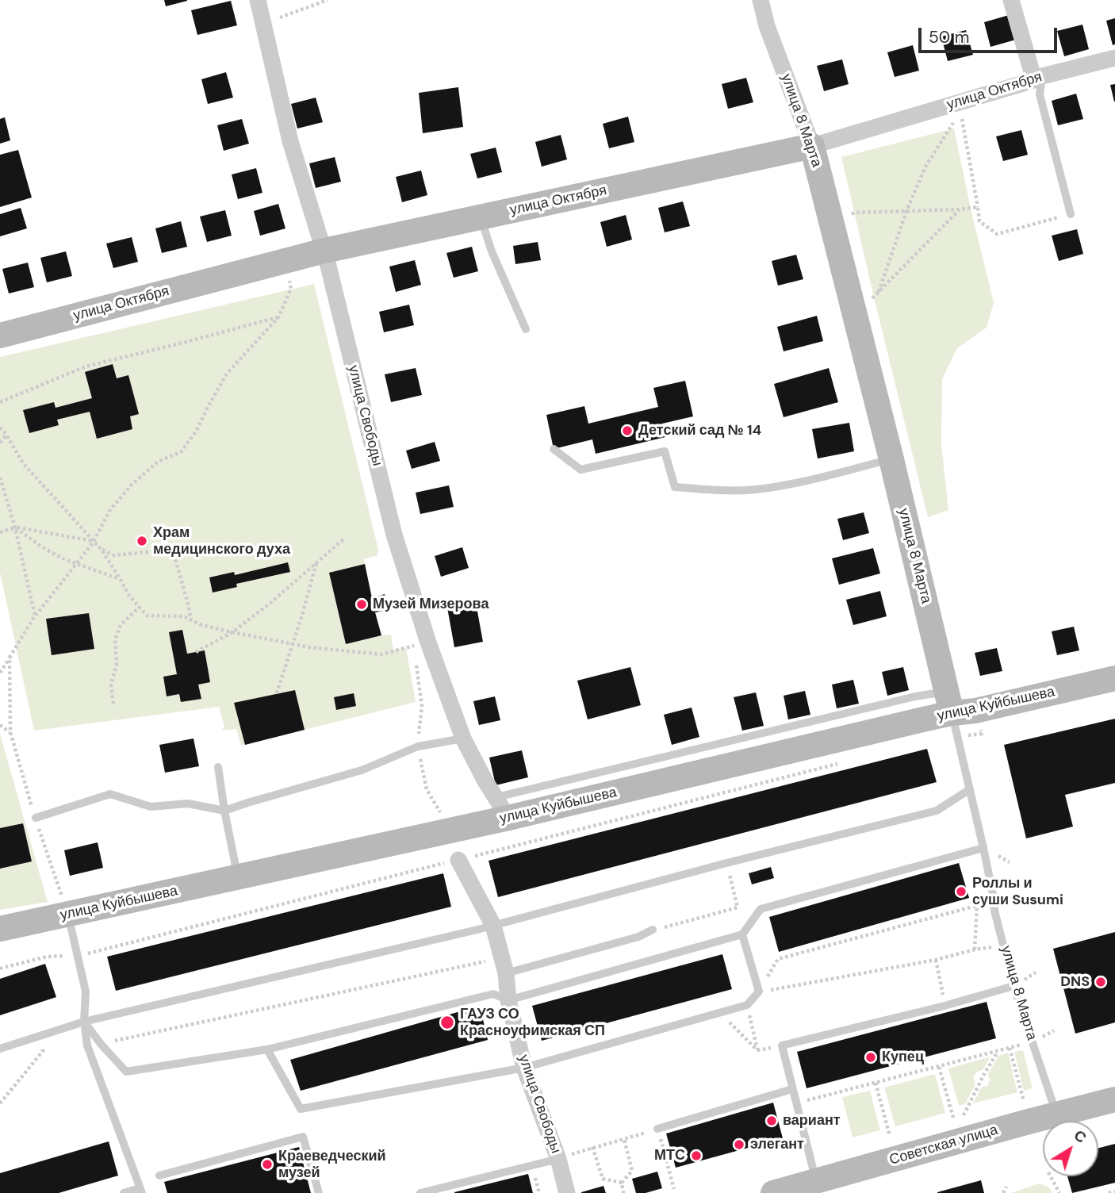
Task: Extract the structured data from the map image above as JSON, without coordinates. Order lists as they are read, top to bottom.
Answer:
{
  "streets": {
    "main road": [
      "улица Октября",
      "улица 8 Марта",
      "улица Куйбышева",
      "Советская улица"
    ],
    "street": ["улица Свободы"]
  },
  "crossings": [
    ["улица Октября", "улица 8 Марта"],
    ["улица Октября", "улица Свободы"],
    ["улица 8 Марта", "улица Куйбышева"],
    ["улица 8 Марта", "Советская улица"],
    ["улица Свободы", "улица Куйбышева"]
  ],
  "places": [
    "Детский сад № 14",
    "Храм медицинского духа",
    "Музей Мизерова",
    "Роллы и суши Susumi",
    "DNS",
    "ГАУЗ СО Красноуфимская СП",
    "Купец",
    "вариант",
    "элегант",
    "МТС",
    "Краеведческий музей"
  ],
  "scale_bar": "50 m",
  "north": "top right"
}
